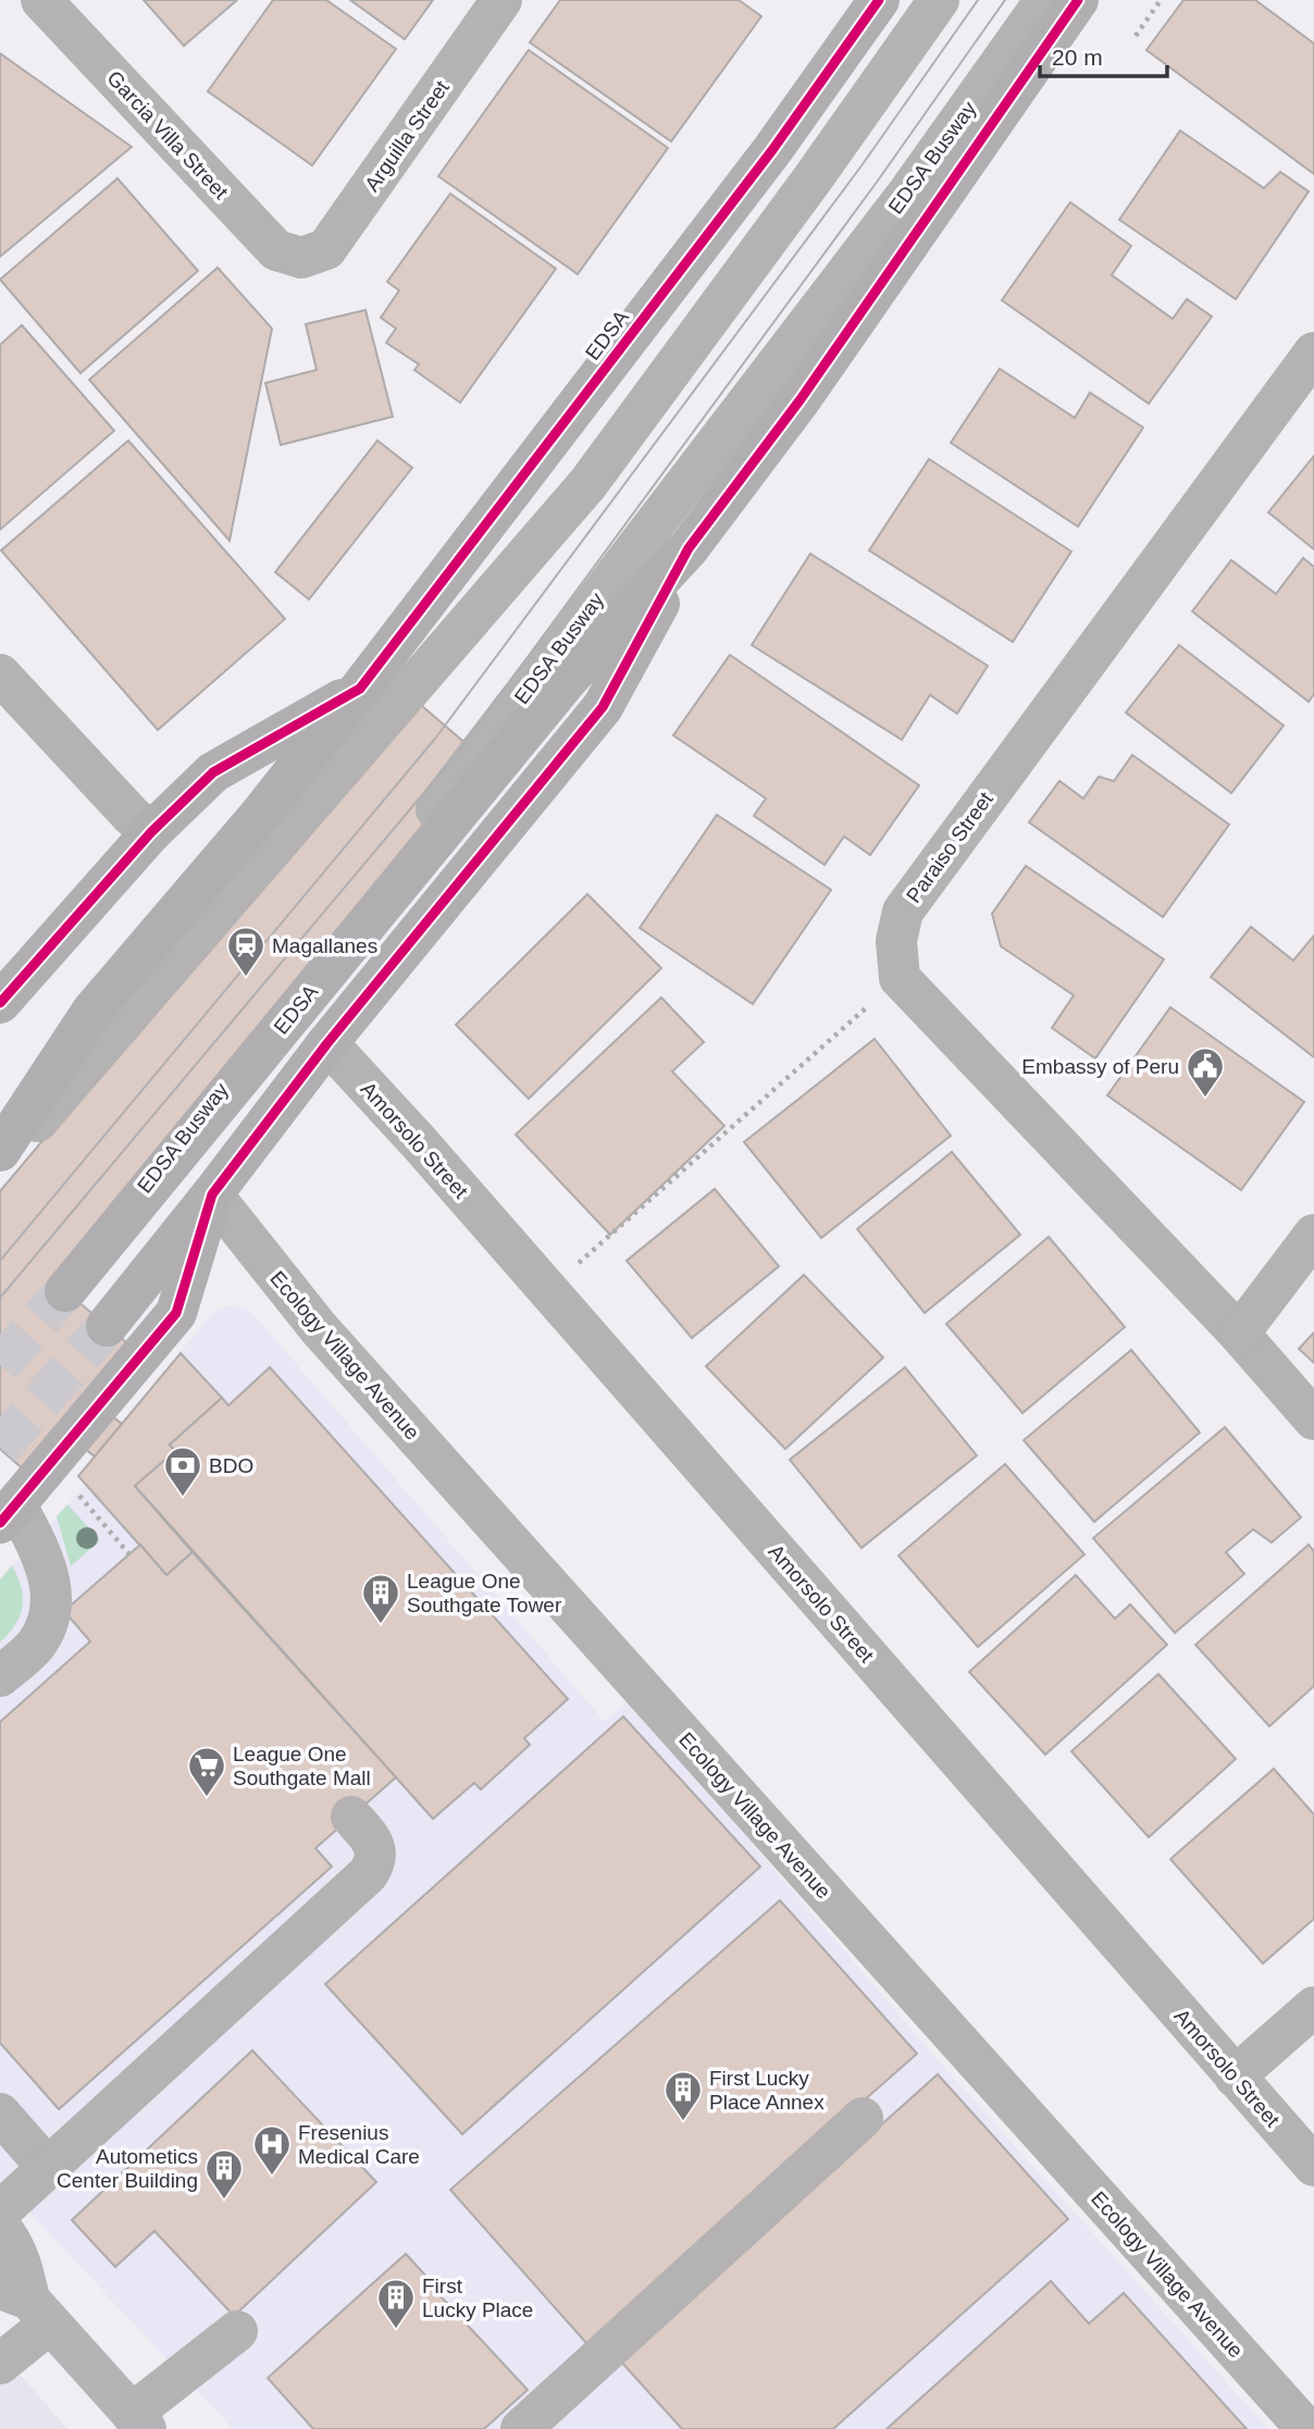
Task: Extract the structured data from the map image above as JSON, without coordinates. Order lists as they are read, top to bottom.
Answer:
{
  "streets": {
    "highway": ["EDSA"],
    "street": [
      "Garcia Villa Street",
      "Arguilla Street",
      "EDSA Busway",
      "Paraiso Street",
      "Amorsolo Street",
      "Ecology Village Avenue"
    ]
  },
  "crossings": [
    ["Garcia Villa Street", "Arguilla Street"],
    ["EDSA Busway", "EDSA"]
  ],
  "places": {
    "station": ["Magallanes"],
    "public building": ["Embassy of Peru"],
    "bank": ["BDO"],
    "building": [
      "League One Southgate Tower",
      "First Lucky Place Annex",
      "Autometics Center Building",
      "First Lucky Place"
    ],
    "supermarket": ["League One Southgate Mall"],
    "hospital": ["Fresenius Medical Care"]
  },
  "scale_bar": "20 m"
}
